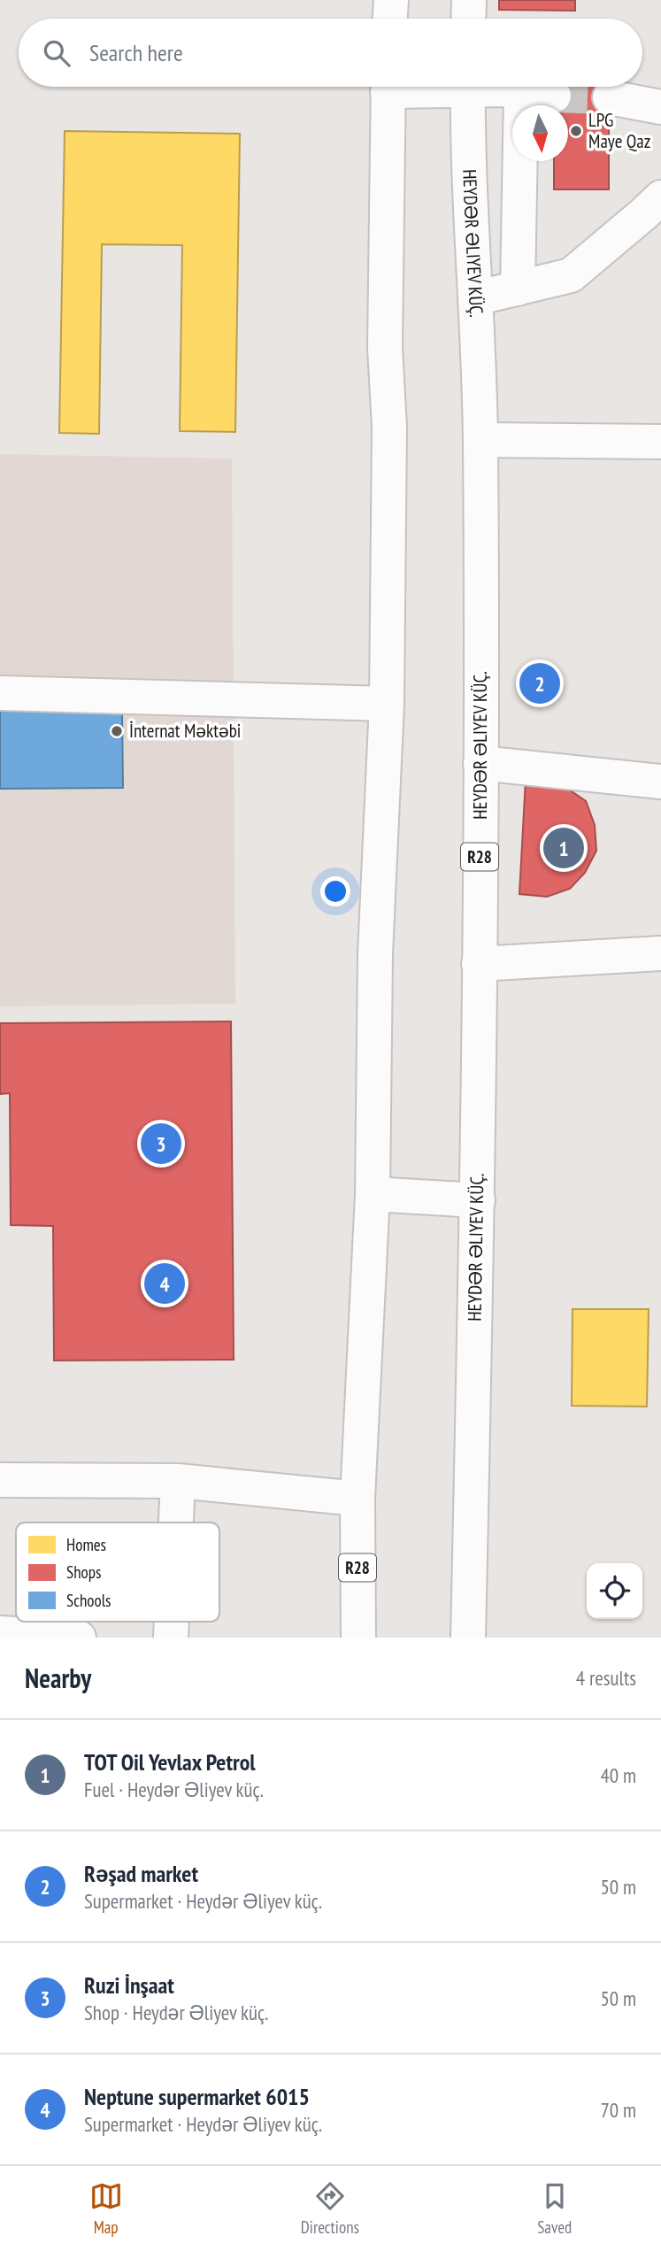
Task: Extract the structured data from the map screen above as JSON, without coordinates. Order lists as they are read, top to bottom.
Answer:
{
  "streets": {
    "main road": ["HEYDƏR ƏLIYEV KÜÇ.", "R28"]
  },
  "places": ["LPG Maye Qaz", "İnternat Məktəbi"],
  "legend": ["Homes", "Shops", "Schools"],
  "north": "bottom",
  "page": {
    "search": "Search here",
    "pins": [
      "2",
      "1",
      "3",
      "4"
    ],
    "heading": ["Nearby", "4 results"],
    "list": [
      {
        "mark": "1",
        "name": "TOT Oil Yevlax Petrol",
        "note": "Fuel · Heydər Əliyev küç.",
        "value": "40 m"
      },
      {
        "mark": "2",
        "name": "Rəşad market",
        "note": "Supermarket · Heydər Əliyev küç.",
        "value": "50 m"
      },
      {
        "mark": "3",
        "name": "Ruzi İnşaat",
        "note": "Shop · Heydər Əliyev küç.",
        "value": "50 m"
      },
      {
        "mark": "4",
        "name": "Neptune supermarket 6015",
        "note": "Supermarket · Heydər Əliyev küç.",
        "value": "70 m"
      }
    ],
    "nav": ["Map", "Directions", "Saved"]
  }
}
